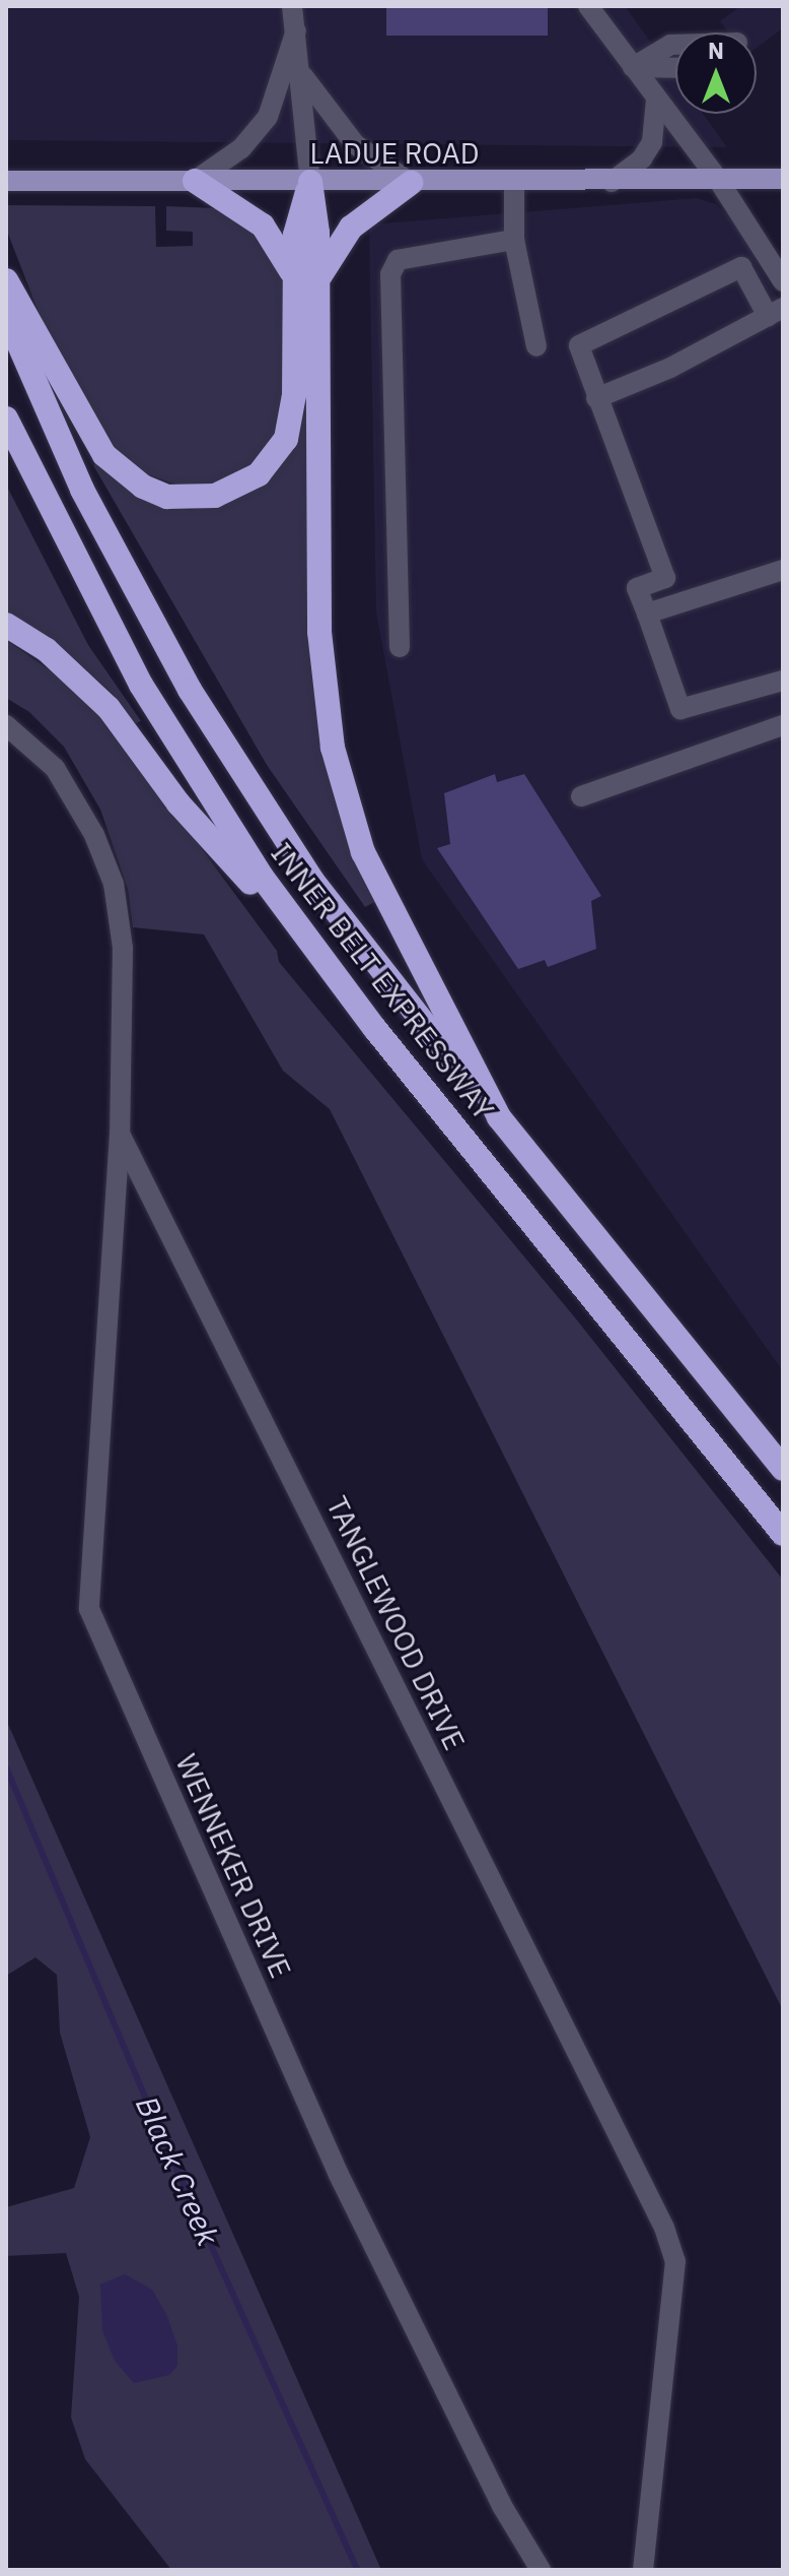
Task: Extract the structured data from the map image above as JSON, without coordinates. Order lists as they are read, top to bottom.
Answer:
{
  "streets": {
    "highway": ["INNER BELT EXPRESSWAY"],
    "main road": ["LADUE ROAD"],
    "street": ["TANGLEWOOD DRIVE", "WENNEKER DRIVE"]
  },
  "crossings": [
    ["TANGLEWOOD DRIVE", "WENNEKER DRIVE"]
  ],
  "water": ["Black Creek"],
  "north": "top"
}
